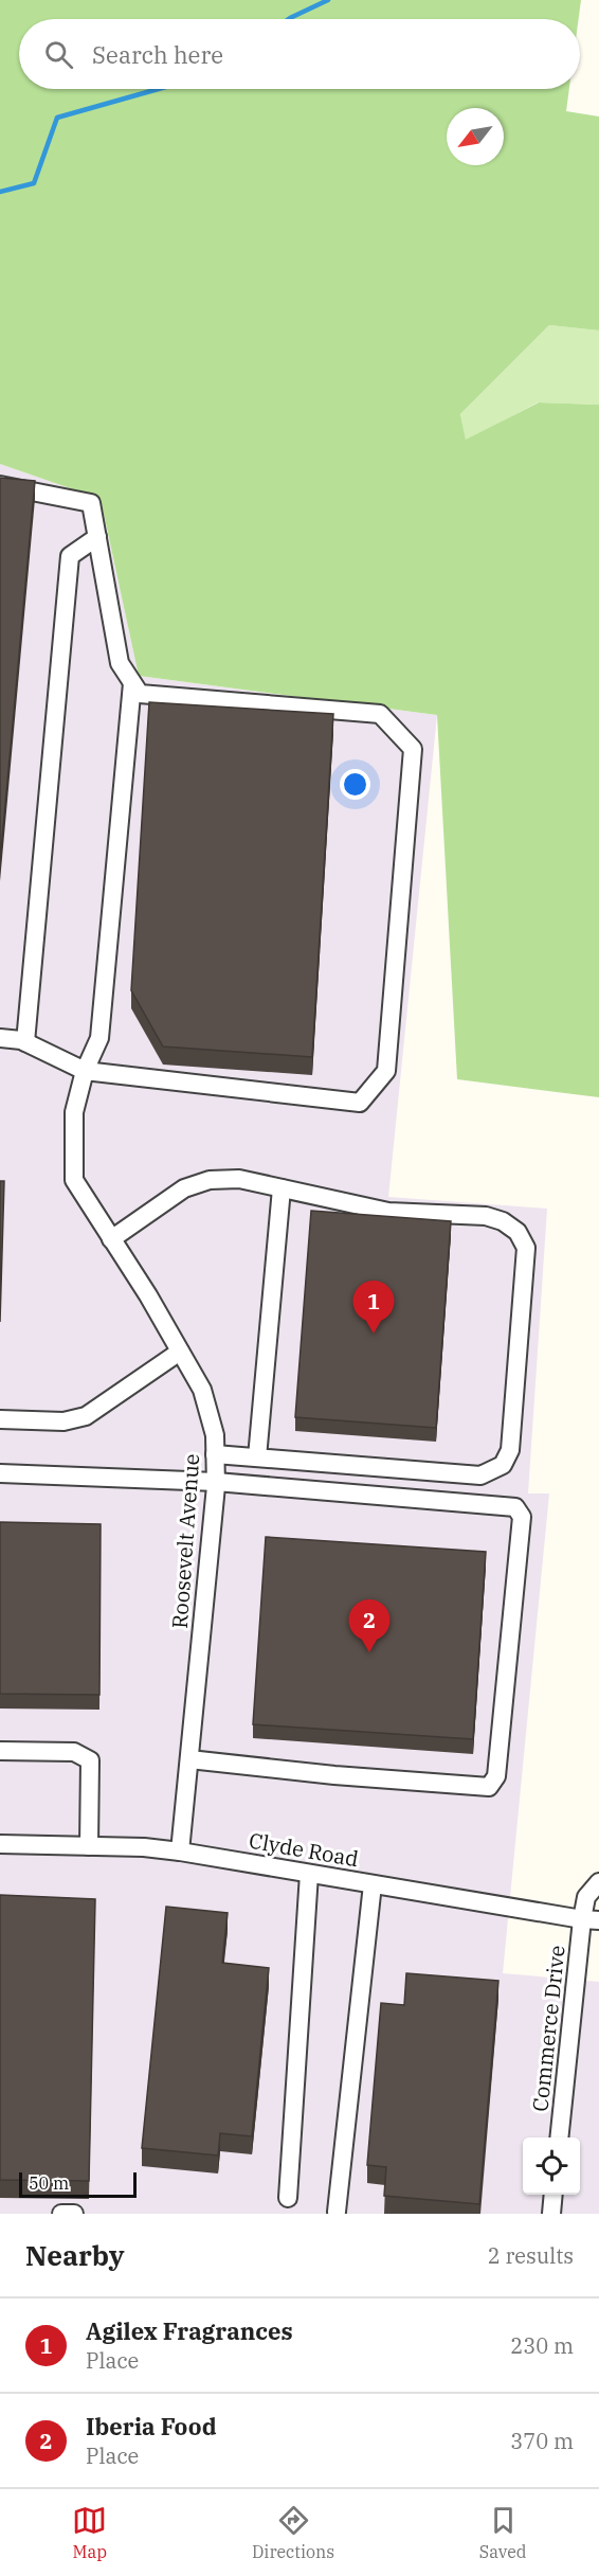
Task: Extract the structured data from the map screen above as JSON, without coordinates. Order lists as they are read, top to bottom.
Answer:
{
  "streets": {
    "street": ["Roosevelt Avenue", "Clyde Road", "Commerce Drive"]
  },
  "crossings": [
    ["Roosevelt Avenue", "Clyde Road"],
    ["Clyde Road", "Commerce Drive"]
  ],
  "scale_bar": "50 m",
  "north": "bottom left",
  "page": {
    "search": "Search here",
    "pins": ["1", "2"],
    "scale": "50 m",
    "heading": ["Nearby", "2 results"],
    "list": [
      {
        "mark": "1",
        "name": "Agilex Fragrances",
        "note": "Place",
        "value": "230 m"
      },
      {
        "mark": "2",
        "name": "Iberia Food",
        "note": "Place",
        "value": "370 m"
      }
    ],
    "nav": ["Map", "Directions", "Saved"]
  }
}
